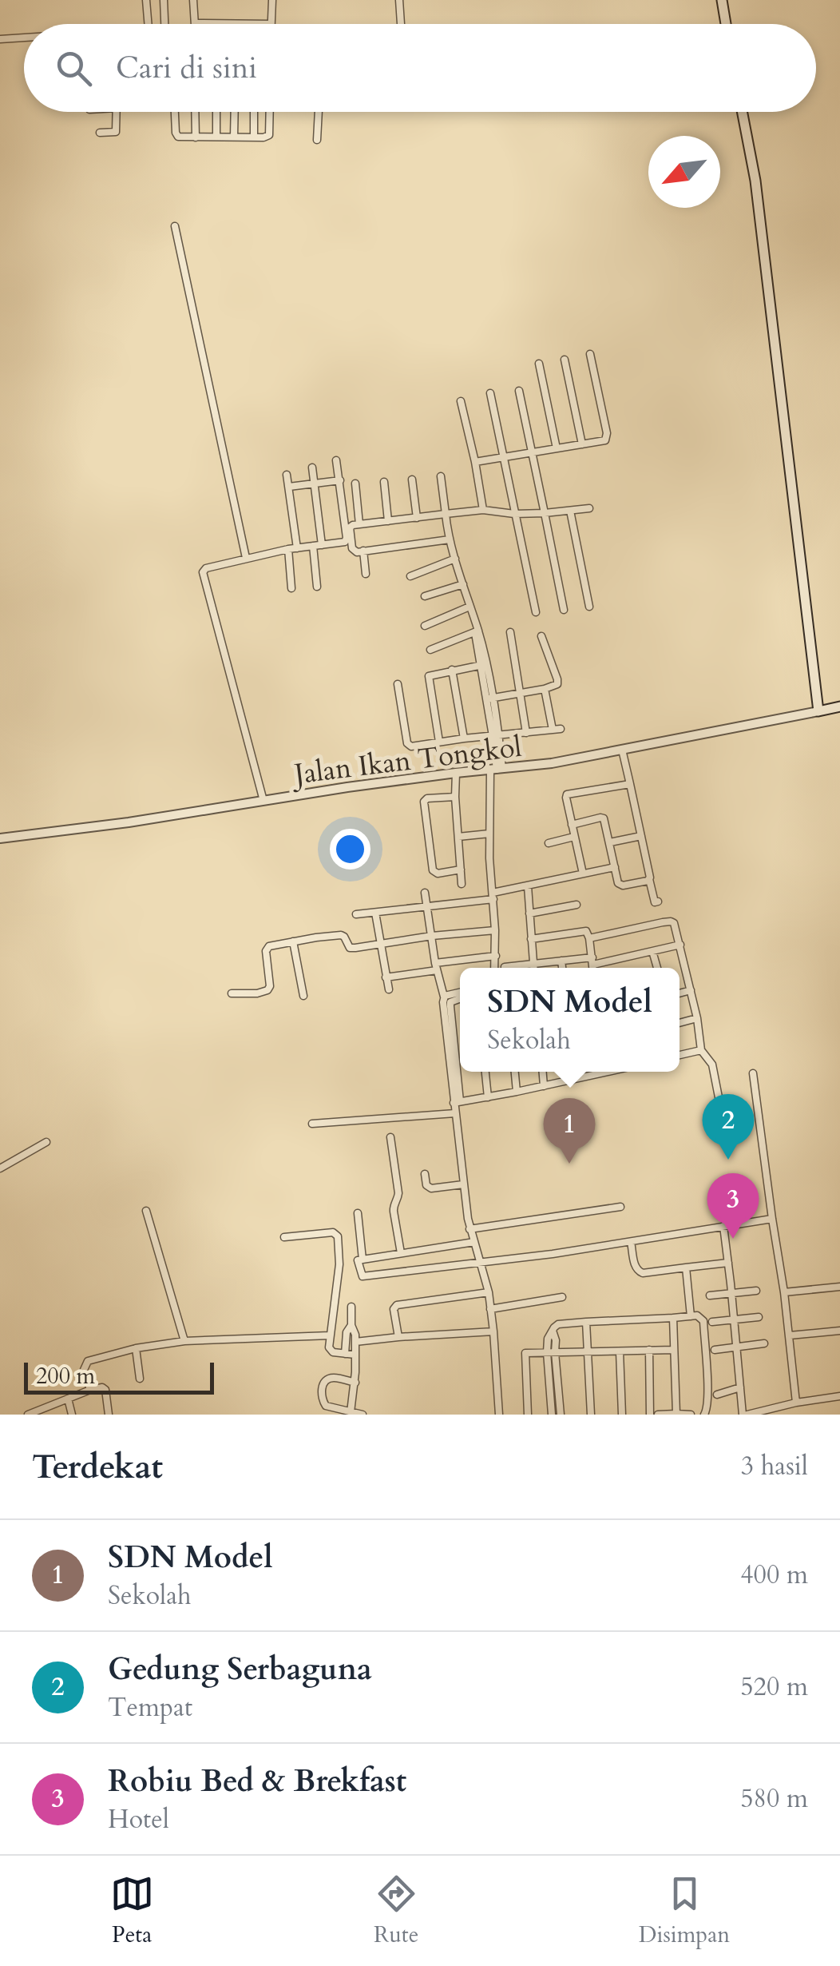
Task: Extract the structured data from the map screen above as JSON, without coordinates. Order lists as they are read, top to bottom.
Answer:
{
  "streets": {
    "street": ["Jalan Ikan Tongkol"]
  },
  "scale_bar": "200 m",
  "north": "bottom left",
  "page": {
    "search": "Cari di sini",
    "popup": ["SDN Model", "Sekolah"],
    "pins": ["2", "1", "3"],
    "scale": "200 m",
    "heading": ["Terdekat", "3 hasil"],
    "list": [
      {
        "mark": "1",
        "name": "SDN Model",
        "note": "Sekolah",
        "value": "400 m"
      },
      {
        "mark": "2",
        "name": "Gedung Serbaguna",
        "note": "Tempat",
        "value": "520 m"
      },
      {
        "mark": "3",
        "name": "Robiu Bed & Brekfast",
        "note": "Hotel",
        "value": "580 m"
      }
    ],
    "nav": ["Peta", "Rute", "Disimpan"]
  }
}
